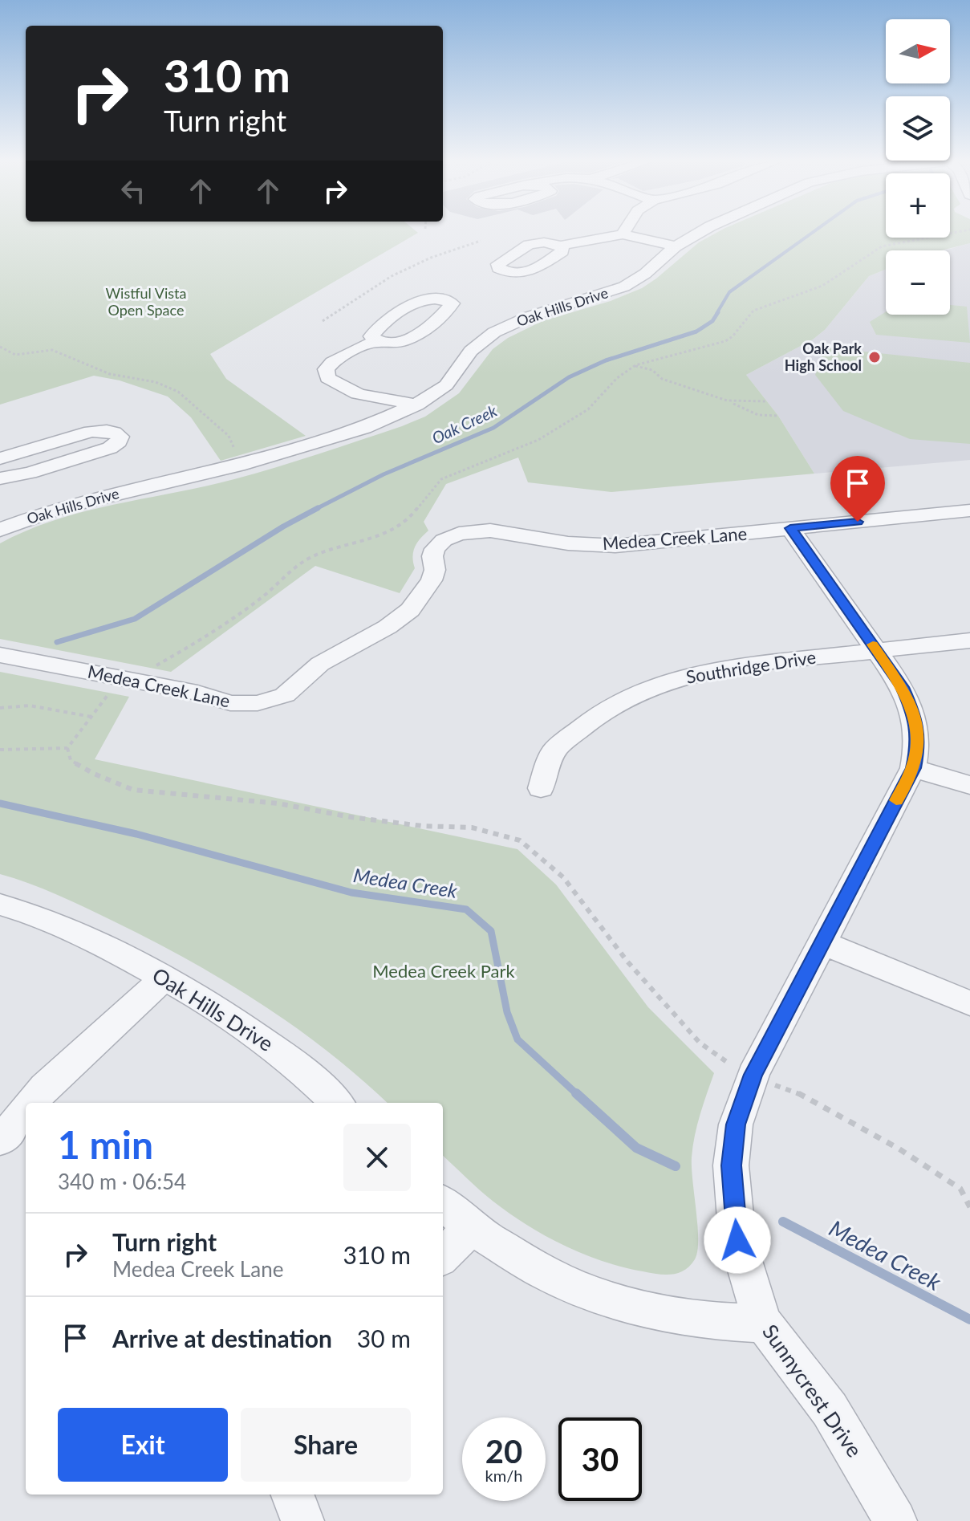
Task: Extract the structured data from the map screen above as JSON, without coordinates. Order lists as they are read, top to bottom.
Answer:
{
  "streets": {
    "street": [
      "Oak Hills Drive",
      "Medea Creek Lane",
      "Southridge Drive",
      "Sunnycrest Drive"
    ]
  },
  "crossings": [
    ["Medea Creek Lane", "Sunnycrest Drive"],
    ["Southridge Drive", "Sunnycrest Drive"]
  ],
  "water": ["Oak Creek", "Medea Creek"],
  "parks": ["Wistful Vista Open Space", "Medea Creek Park"],
  "places": ["Oak Park High School"],
  "north": "right",
  "page": {
    "map_buttons": ["+", "−"],
    "turn": ["310 m", "Turn right"],
    "heading": ["1 min", "340 m · 06:54"],
    "list": [
      {
        "name": "Turn right",
        "note": "Medea Creek Lane",
        "value": "310 m"
      },
      {
        "name": "Arrive at destination",
        "value": "30 m"
      }
    ],
    "buttons": ["Exit", "Share"],
    "speed": "20 km/h",
    "limit": "30"
  }
}
